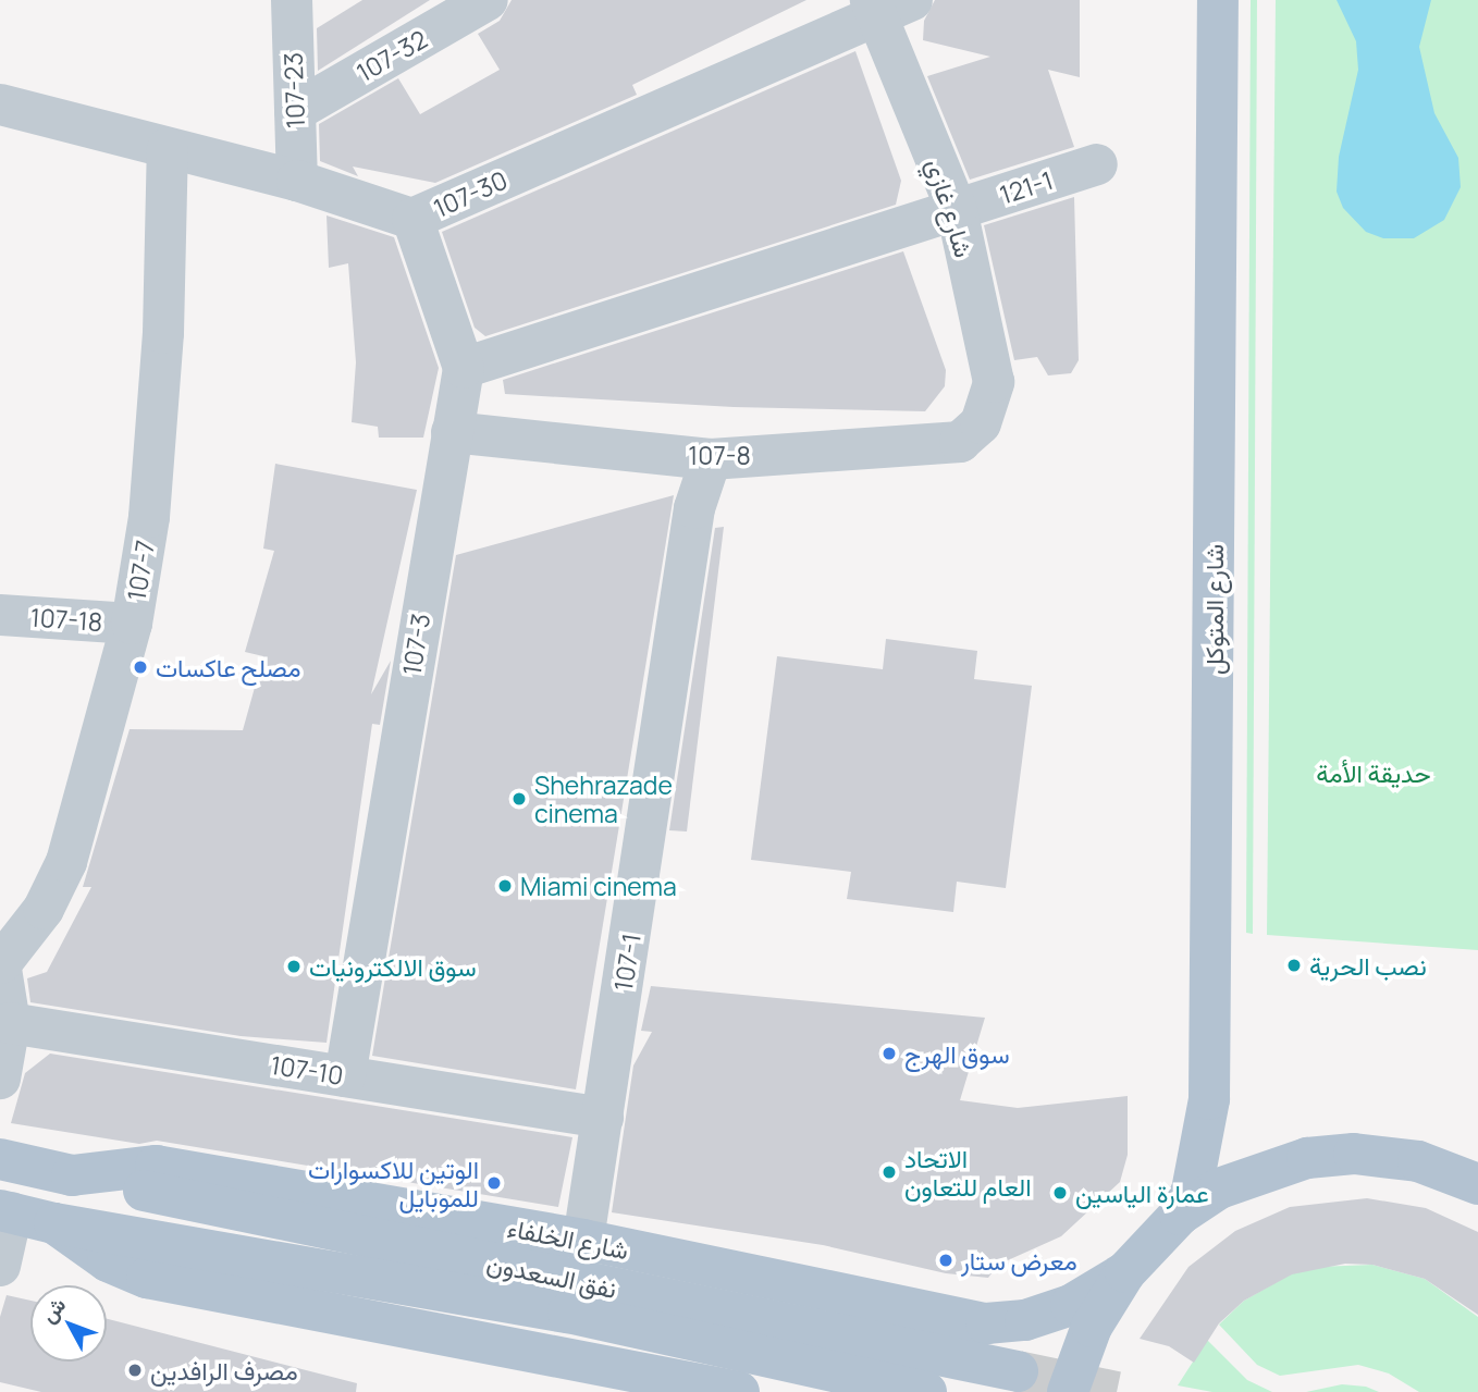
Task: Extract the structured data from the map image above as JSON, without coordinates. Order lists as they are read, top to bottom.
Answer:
{
  "streets": {
    "main road": ["شارع المتوكل", "شارع الخلفاء", "نفق السعدون"],
    "street": [
      "107-32",
      "107-23",
      "121-1",
      "107-30",
      "شارع غازي",
      "107-8",
      "107-7",
      "107-18",
      "107-3",
      "107-1",
      "107-10"
    ]
  },
  "crossings": [
    ["107-32", "107-23"],
    ["107-23", "107-30"],
    ["121-1", "شارع غازي"],
    ["107-30", "شارع غازي"],
    ["107-30", "107-7"],
    ["107-30", "107-3"],
    ["شارع غازي", "107-8"],
    ["107-8", "107-3"],
    ["107-8", "107-1"],
    ["107-7", "107-18"],
    ["107-3", "107-10"],
    ["107-1", "107-10"],
    ["107-1", "شارع الخلفاء"],
    ["شارع الخلفاء", "نفق السعدون"]
  ],
  "parks": ["حديقة الأمة"],
  "places": [
    "مصلح عاكسات",
    "Shehrazade cinema",
    "Miami cinema",
    "نصب الحرية",
    "سوق الالكترونيات",
    "سوق الهرج",
    "الاتحاد العام للتعاون",
    "الوتين للاكسوارات للموبايل",
    "عمارة الياسين",
    "معرض ستار",
    "مصرف الرافدين"
  ],
  "north": "top left"
}
